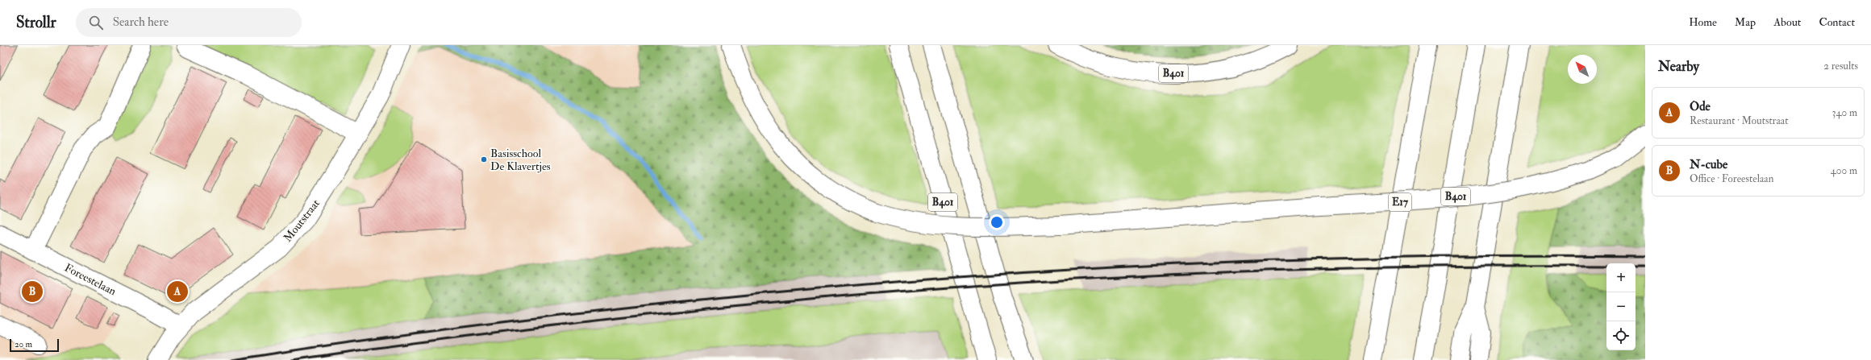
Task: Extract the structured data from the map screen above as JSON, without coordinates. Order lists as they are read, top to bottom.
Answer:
{
  "streets": {
    "main road": [
      "B401",
      "E17",
      "Moutstraat",
      "Foreestelaan"
    ]
  },
  "crossings": [
    ["Moutstraat", "Foreestelaan"]
  ],
  "places": ["Basisschool De Klavertjes"],
  "scale_bar": "20 m",
  "north": "top left",
  "page": {
    "header": "Strollr",
    "search": "Search here",
    "nav": [
      "Home",
      "Map",
      "About",
      "Contact"
    ],
    "heading": ["Nearby", "2 results"],
    "list": [
      {
        "mark": "A",
        "name": "Ode",
        "note": "Restaurant · Moutstraat",
        "value": "340 m"
      },
      {
        "mark": "B",
        "name": "N-cube",
        "note": "Office · Foreestelaan",
        "value": "400 m"
      }
    ],
    "map_buttons": ["+", "−"],
    "pins": ["A", "B"],
    "scale": "20 m"
  }
}
